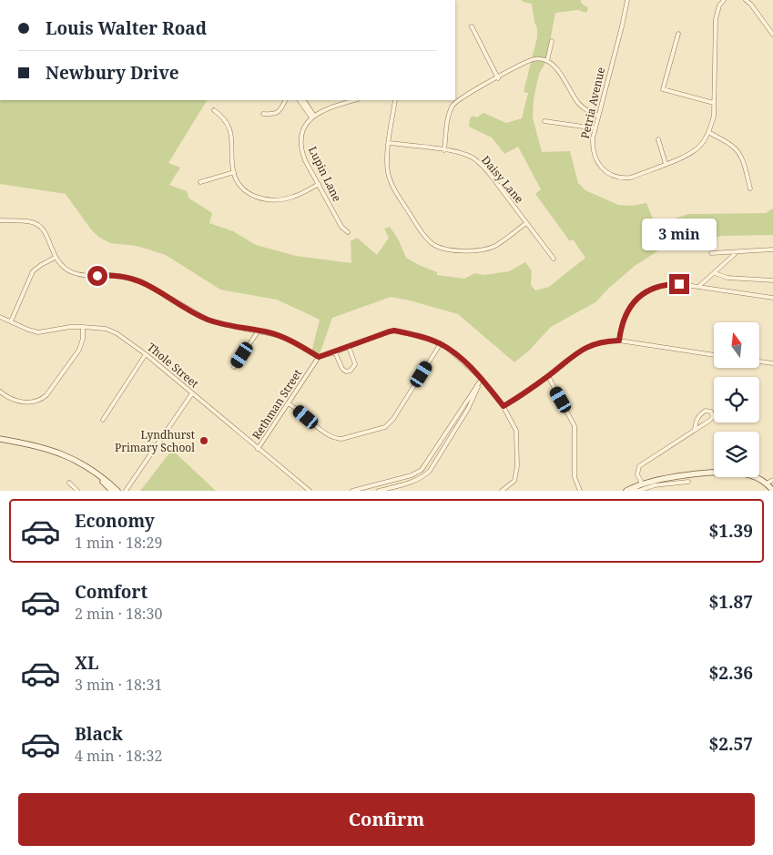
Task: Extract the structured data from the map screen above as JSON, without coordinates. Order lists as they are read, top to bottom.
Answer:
{
  "streets": {
    "street": [
      "Petria Avenue",
      "Lupin Lane",
      "Daisy Lane",
      "Thole Street",
      "Rethman Street"
    ]
  },
  "crossings": [
    ["Thole Street", "Rethman Street"]
  ],
  "places": ["Lyndhurst Primary School"],
  "north": "top",
  "page": {
    "banner": ["Louis Walter Road", "Newbury Drive"],
    "bubble": "3 min",
    "list": [
      {
        "name": "Economy",
        "note": "1 min · 18:29",
        "value": "$1.39"
      },
      {
        "name": "Comfort",
        "note": "2 min · 18:30",
        "value": "$1.87"
      },
      {
        "name": "XL",
        "note": "3 min · 18:31",
        "value": "$2.36"
      },
      {
        "name": "Black",
        "note": "4 min · 18:32",
        "value": "$2.57"
      }
    ],
    "buttons": "Confirm"
  }
}
